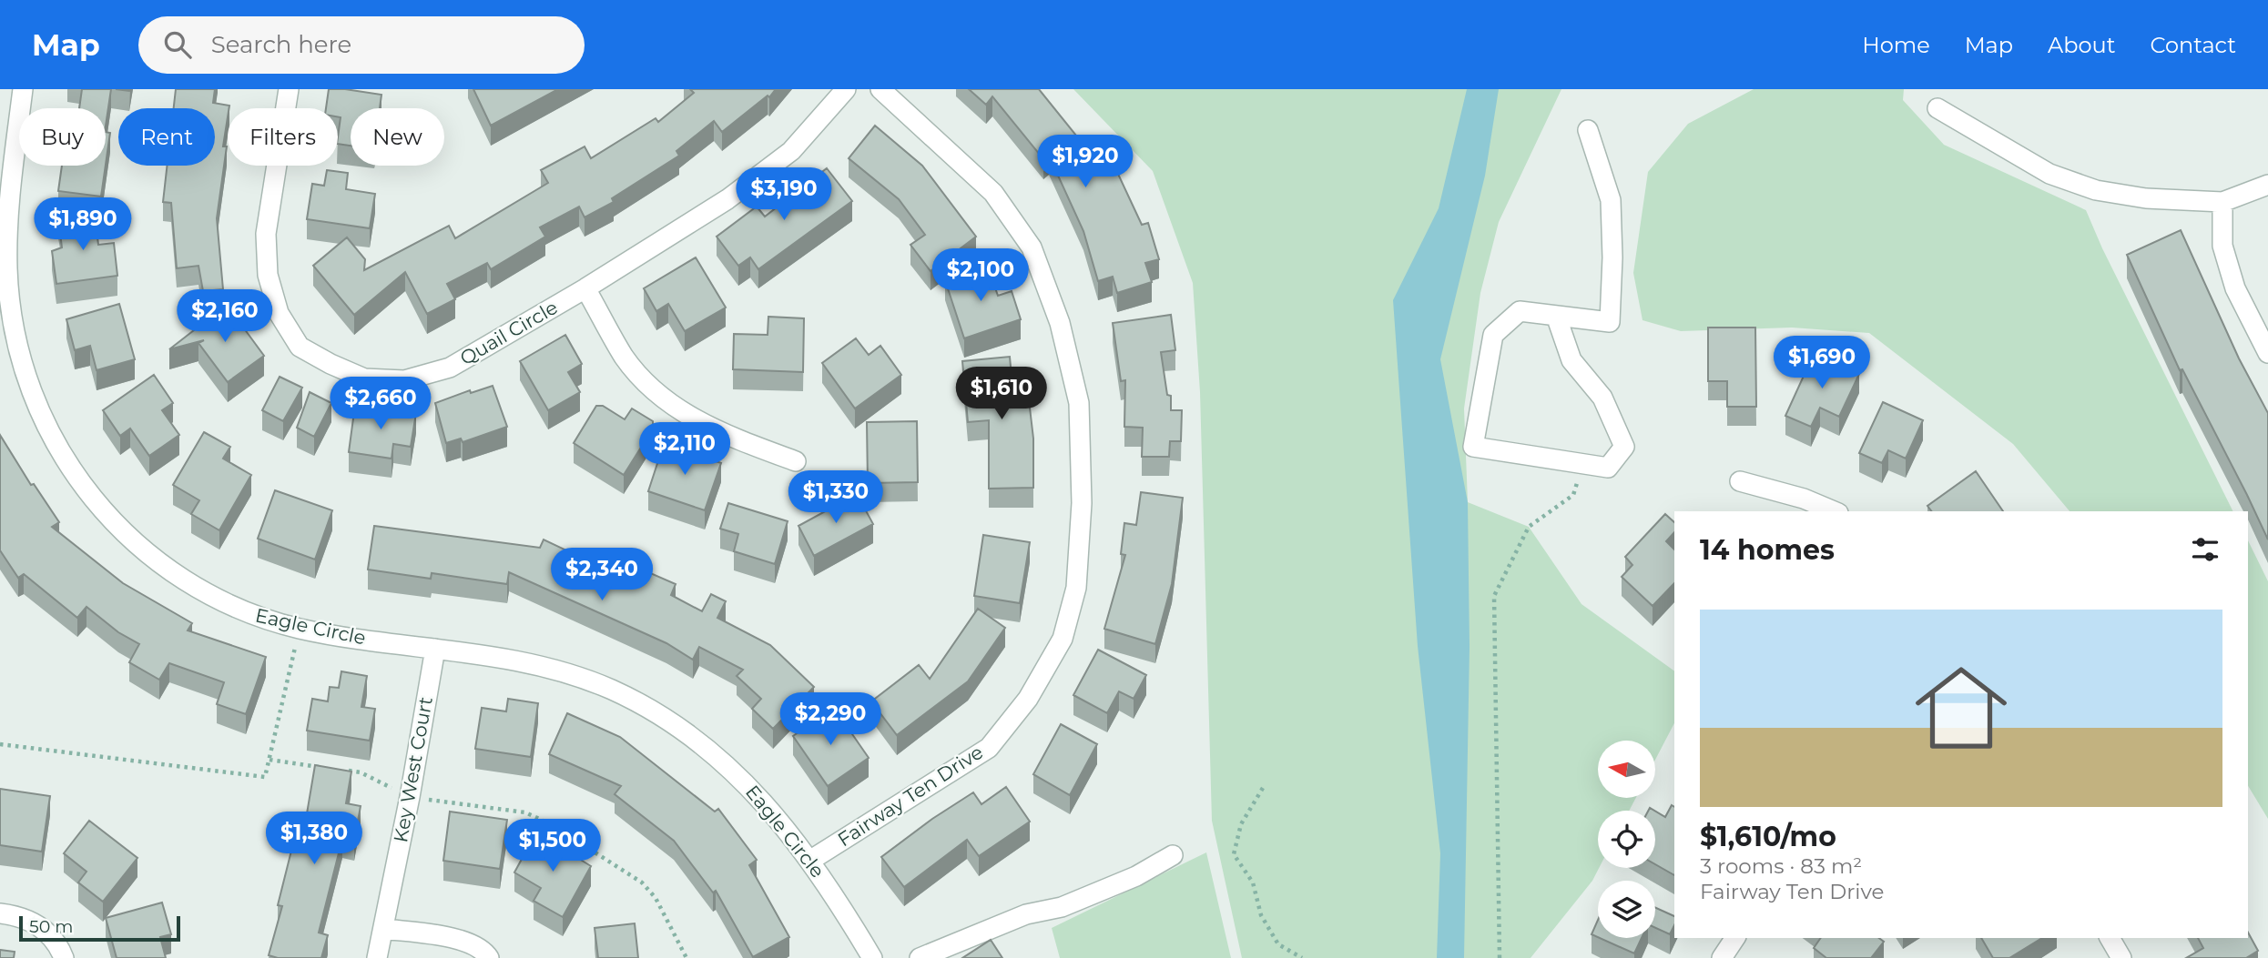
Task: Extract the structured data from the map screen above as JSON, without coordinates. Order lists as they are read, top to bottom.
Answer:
{
  "streets": {
    "street": [
      "Quail Circle",
      "Eagle Circle",
      "Key West Court",
      "Fairway Ten Drive"
    ]
  },
  "crossings": [
    ["Eagle Circle", "Key West Court"],
    ["Eagle Circle", "Fairway Ten Drive"]
  ],
  "scale_bar": "50 m",
  "north": "left",
  "page": {
    "header": "Map",
    "search": "Search here",
    "nav": [
      "Home",
      "Map",
      "About",
      "Contact"
    ],
    "chip": [
      "Buy",
      "Rent",
      "Filters",
      "New"
    ],
    "price": [
      "$1,920",
      "$3,190",
      "$1,890",
      "$2,100",
      "$2,160",
      "$1,690",
      "$1,610",
      "$2,660",
      "$2,110",
      "$1,330",
      "$2,340",
      "$2,290",
      "$1,380",
      "$1,500"
    ],
    "heading": "14 homes",
    "list": [
      {
        "name": "$1,610/mo",
        "note": "3 rooms · 83 m² · Fairway Ten Drive"
      }
    ],
    "scale": "50 m"
  }
}
